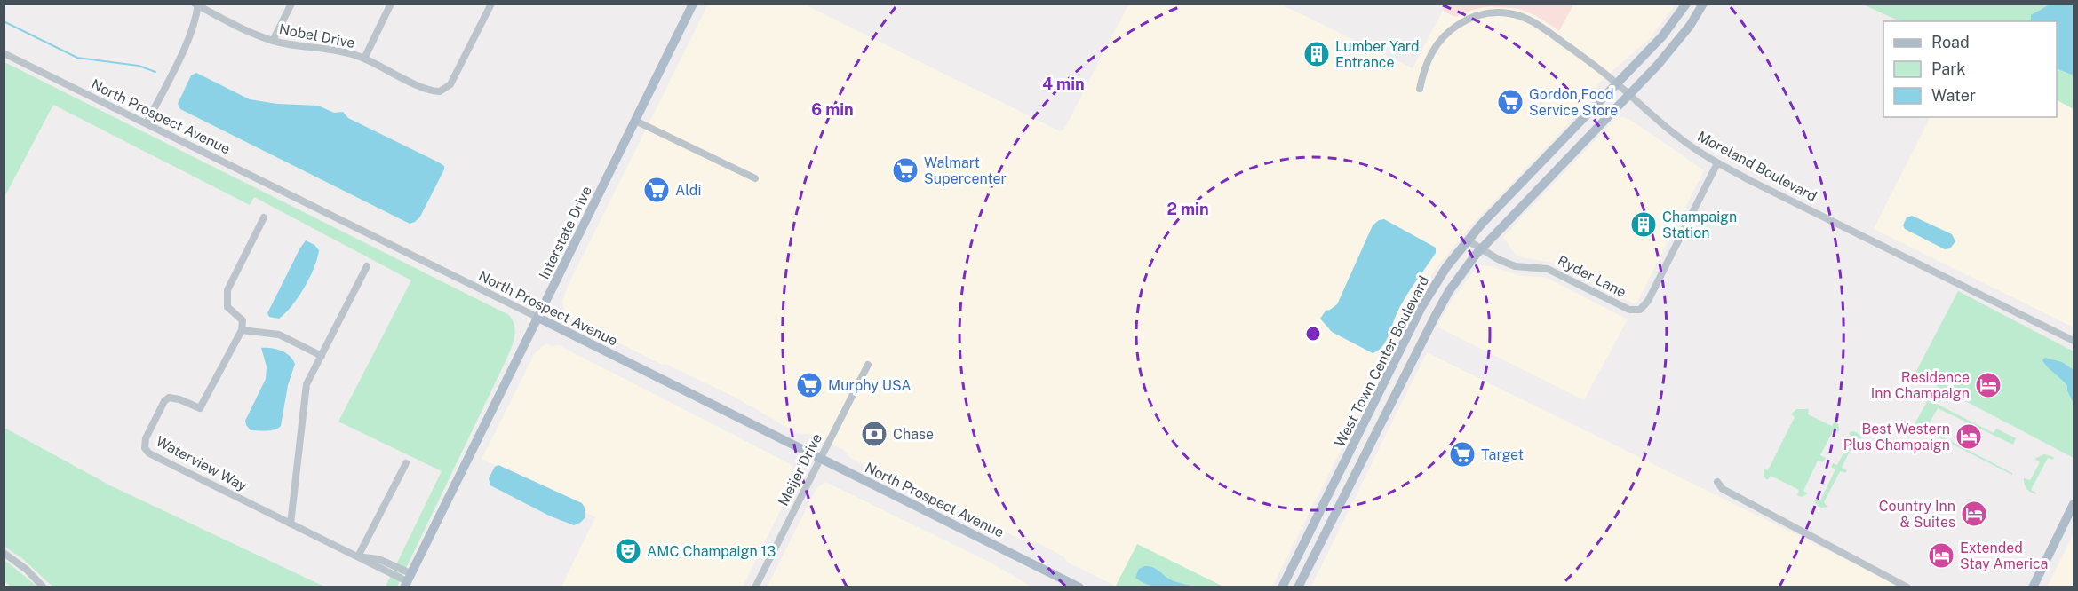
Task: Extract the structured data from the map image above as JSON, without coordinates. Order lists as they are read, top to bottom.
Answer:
{
  "streets": {
    "main road": ["North Prospect Avenue", "Interstate Drive", "West Town Center Boulevard"],
    "street": [
      "Nobel Drive",
      "Moreland Boulevard",
      "Ryder Lane",
      "Waterview Way",
      "Meijer Drive"
    ]
  },
  "crossings": [
    ["North Prospect Avenue", "Interstate Drive"],
    ["North Prospect Avenue", "Meijer Drive"],
    ["Moreland Boulevard", "Ryder Lane"],
    ["Moreland Boulevard", "West Town Center Boulevard"],
    ["Interstate Drive", "Waterview Way"],
    ["Ryder Lane", "West Town Center Boulevard"]
  ],
  "places": {
    "building": ["Lumber Yard Entrance", "Champaign Station"],
    "supermarket": [
      "Gordon Food Service Store",
      "Walmart Supercenter",
      "Aldi",
      "Murphy USA",
      "Target"
    ],
    "hotel": [
      "Residence Inn Champaign",
      "Best Western Plus Champaign",
      "Country Inn & Suites",
      "Extended Stay America"
    ],
    "bank": ["Chase"],
    "theatre": ["AMC Champaign 13"]
  },
  "legend": ["Road", "Park", "Water"],
  "rings": ["4 min", "6 min", "2 min"]
}
